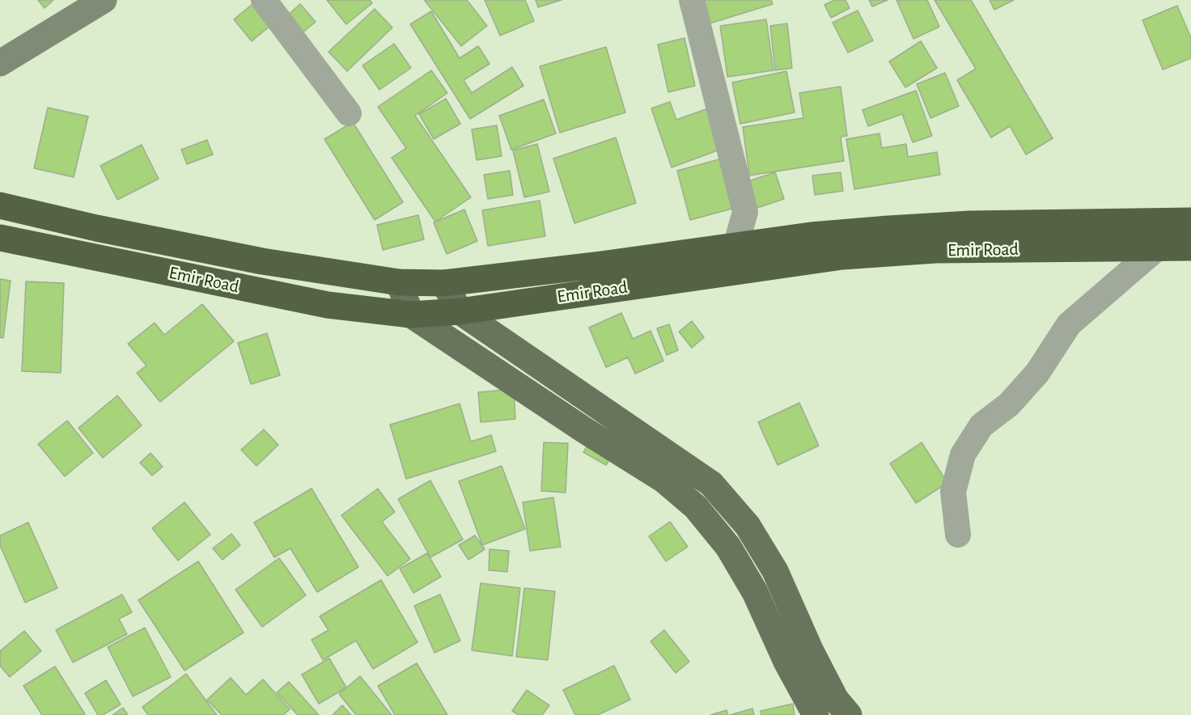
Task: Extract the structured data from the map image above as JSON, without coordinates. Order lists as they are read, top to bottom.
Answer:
{
  "streets": {
    "highway": ["Emir Road"]
  }
}
